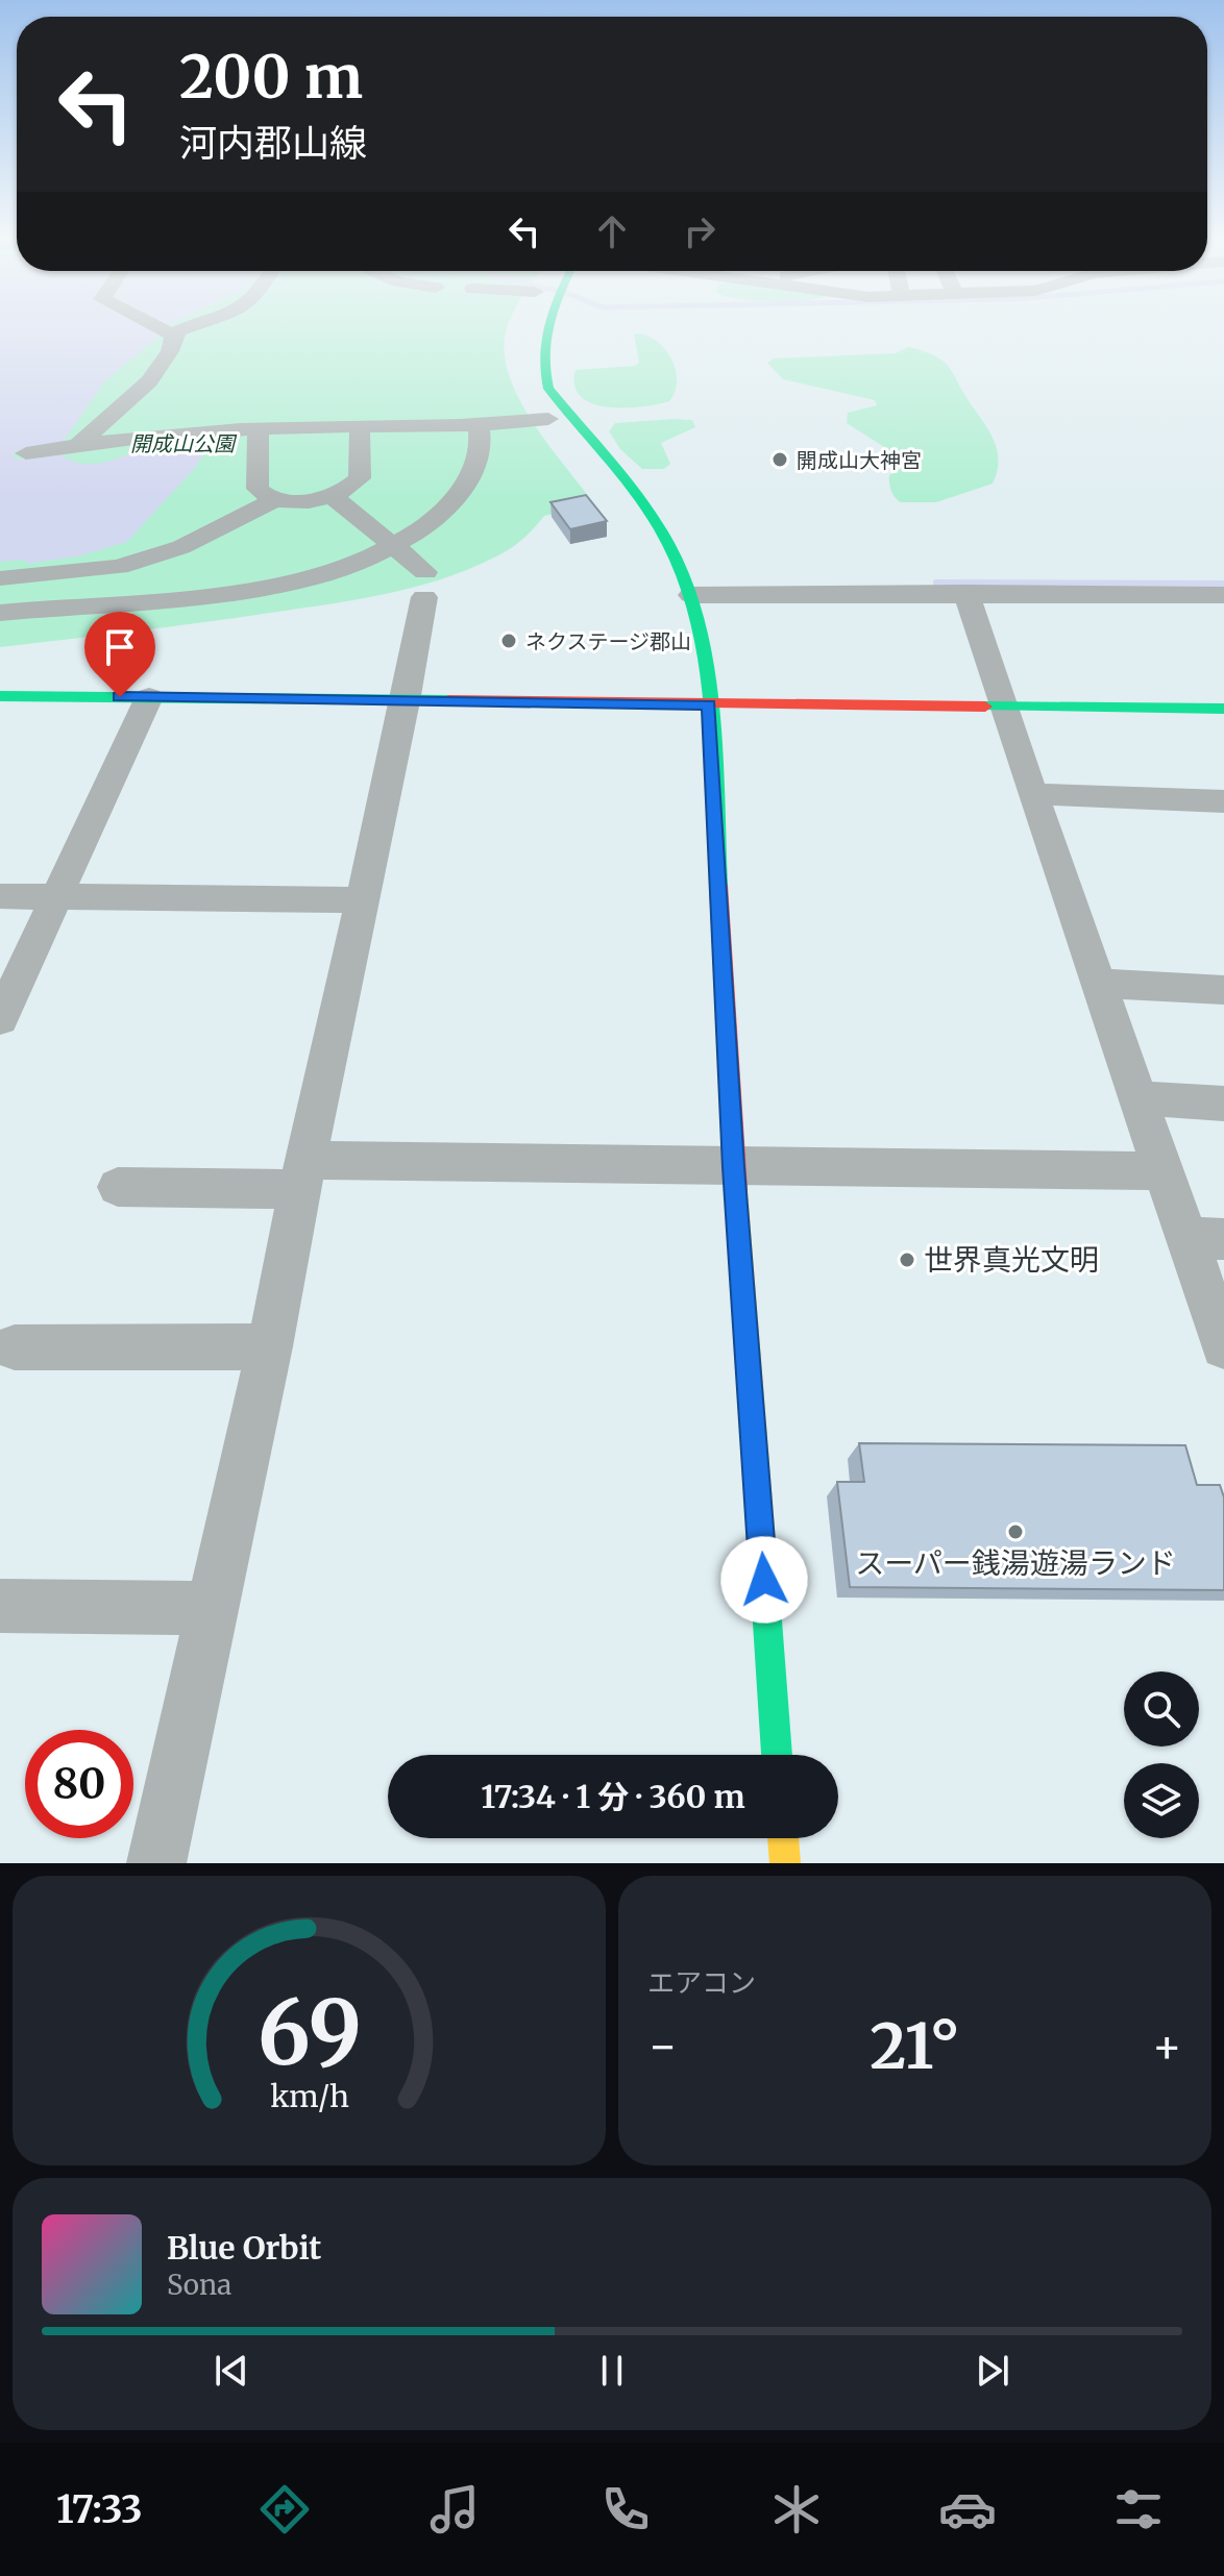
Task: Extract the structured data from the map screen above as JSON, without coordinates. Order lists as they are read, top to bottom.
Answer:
{
  "parks": ["開成山公園"],
  "places": [
    "開成山大神宮",
    "ネクステージ郡山",
    "世界真光文明",
    "スーパー銭湯遊湯ランド"
  ],
  "page": {
    "turn": ["200 m", "河内郡山線"],
    "limit": "80",
    "trip": "17:34 · 1 分 · 360 m",
    "tile": "エアコン",
    "heat": ["−", "21°", "+"],
    "song": ["Blue Orbit", "Sona"],
    "tabs": "17:33",
    "gauge": ["69", "km/h"]
  }
}
